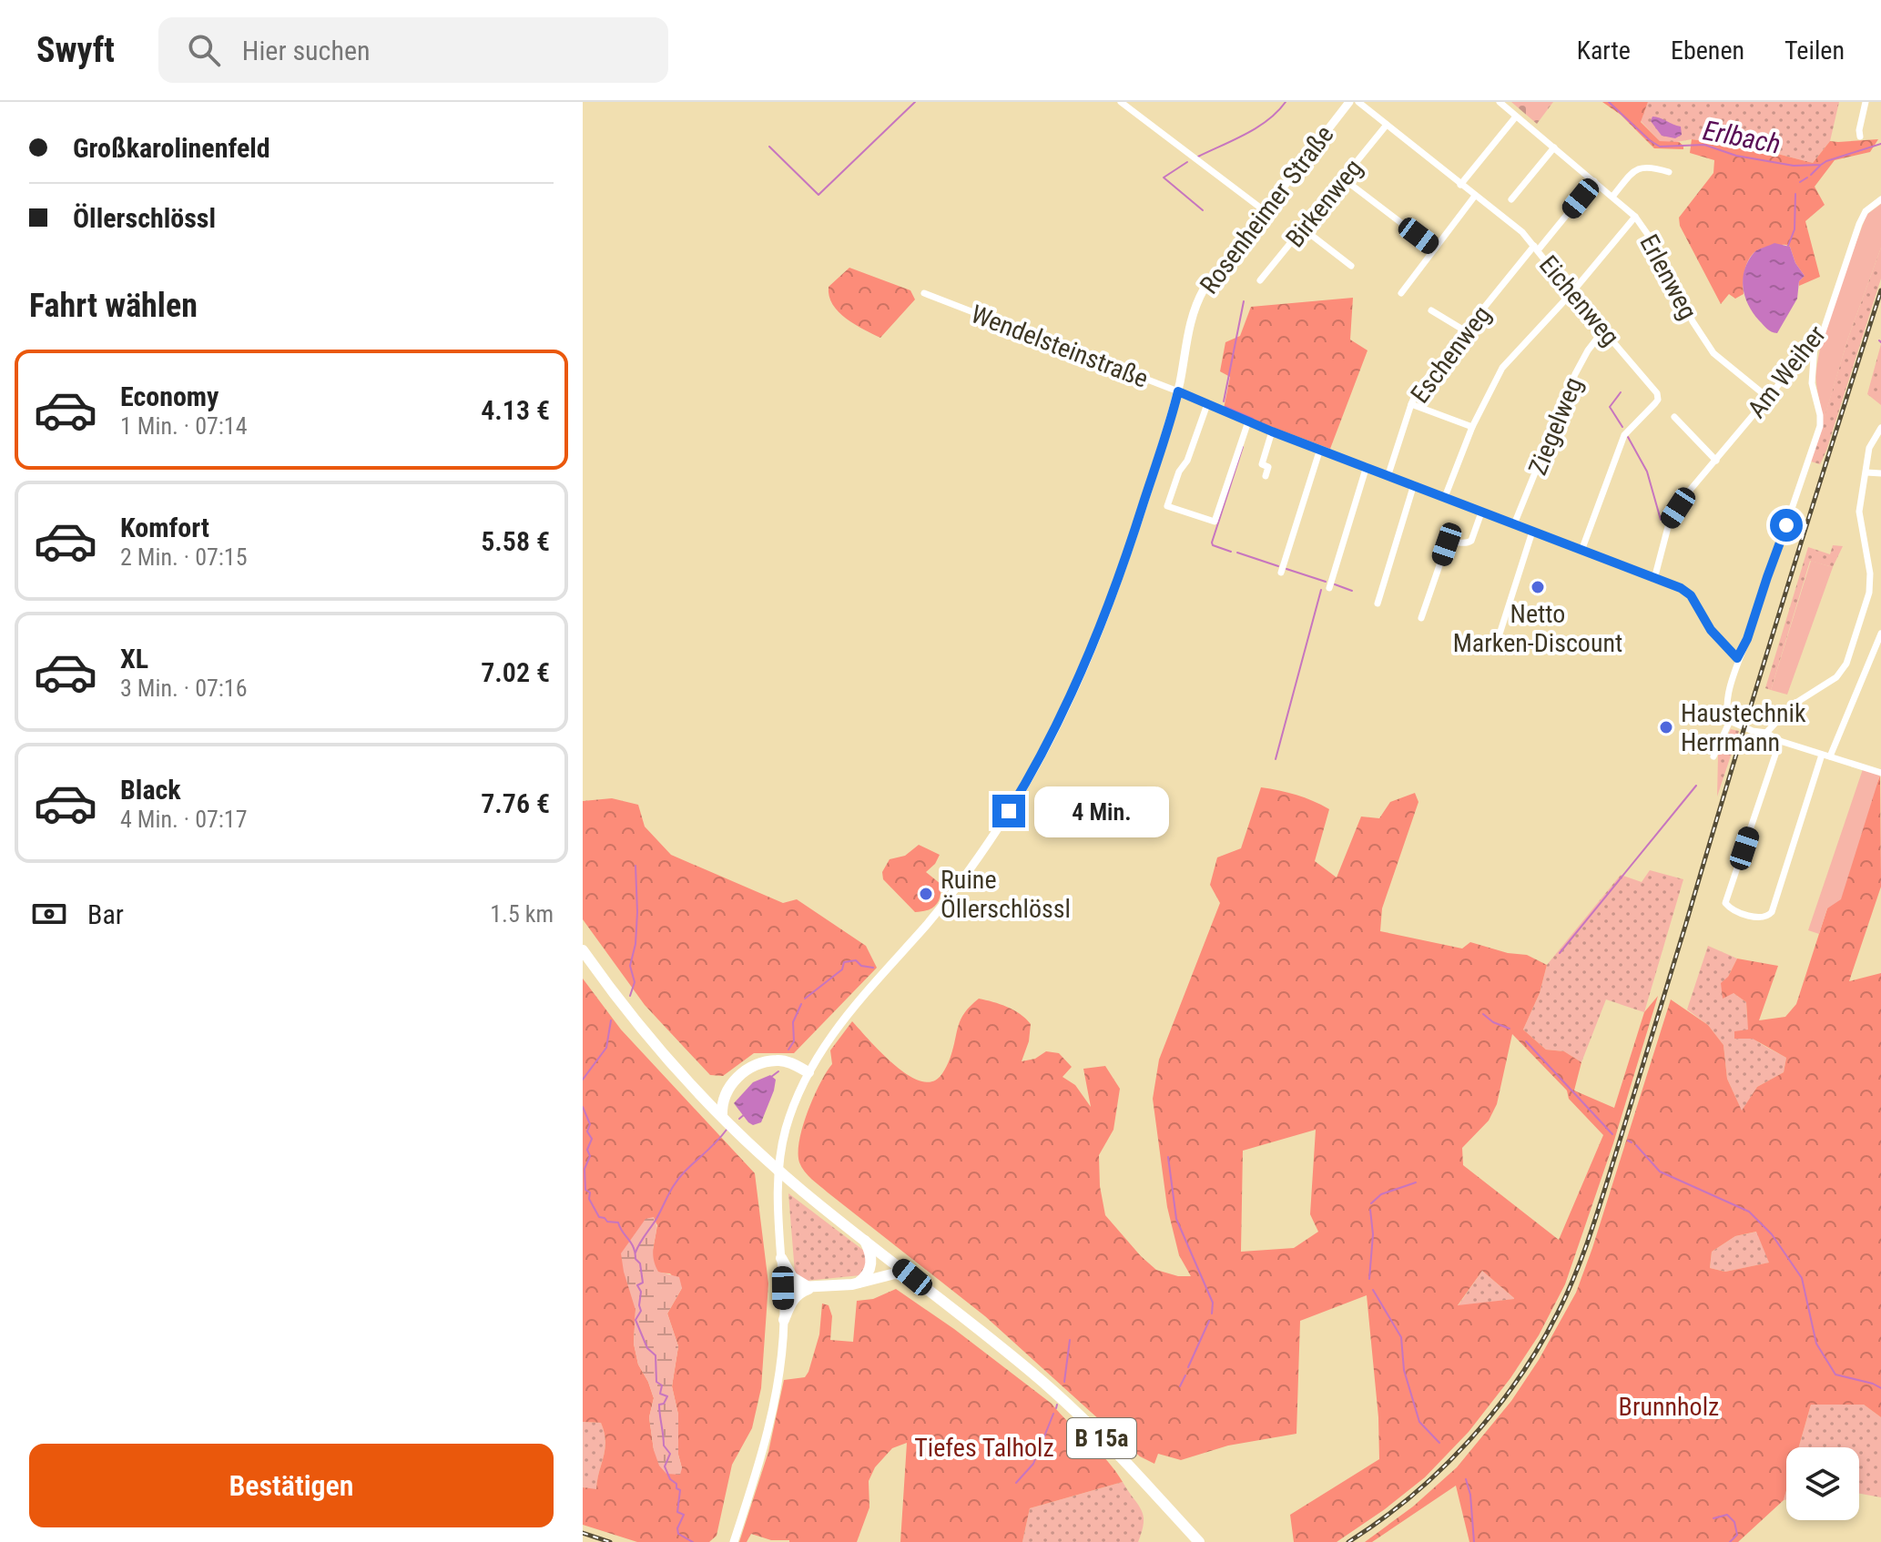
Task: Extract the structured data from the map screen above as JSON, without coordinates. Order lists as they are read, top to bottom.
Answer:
{
  "streets": {
    "highway": ["B 15a"],
    "street": [
      "Birkenweg",
      "Rosenheimer Straße",
      "Erlenweg",
      "Eichenweg",
      "Wendelsteinstraße",
      "Eschenweg",
      "Am Weiher",
      "Ziegelweg"
    ]
  },
  "crossings": [
    ["Birkenweg", "Eichenweg"],
    ["Rosenheimer Straße", "Wendelsteinstraße"],
    ["Erlenweg", "Eschenweg"],
    ["Erlenweg", "Am Weiher"],
    ["Eichenweg", "Wendelsteinstraße"],
    ["Eichenweg", "Eschenweg"],
    ["Eichenweg", "Ziegelweg"],
    ["Wendelsteinstraße", "Eschenweg"],
    ["Wendelsteinstraße", "Am Weiher"],
    ["Wendelsteinstraße", "Ziegelweg"]
  ],
  "water": ["Erlbach"],
  "parks": ["Brunnholz", "Tiefes Talholz"],
  "places": ["Netto Marken-Discount", "Haustechnik Herrmann", "Ruine Öllerschlössl"],
  "page": {
    "header": "Swyft",
    "search": "Hier suchen",
    "nav": ["Karte", "Ebenen", "Teilen"],
    "banner": ["Großkarolinenfeld", "Öllerschlössl"],
    "heading": "Fahrt wählen",
    "list": [
      {
        "name": "Economy",
        "note": "1 Min. · 07:14",
        "value": "4.13 €"
      },
      {
        "name": "Komfort",
        "note": "2 Min. · 07:15",
        "value": "5.58 €"
      },
      {
        "name": "XL",
        "note": "3 Min. · 07:16",
        "value": "7.02 €"
      },
      {
        "name": "Black",
        "note": "4 Min. · 07:17",
        "value": "7.76 €"
      }
    ],
    "bubble": "4 Min.",
    "pay": ["Bar", "1.5 km"],
    "buttons": "Bestätigen"
  }
}
